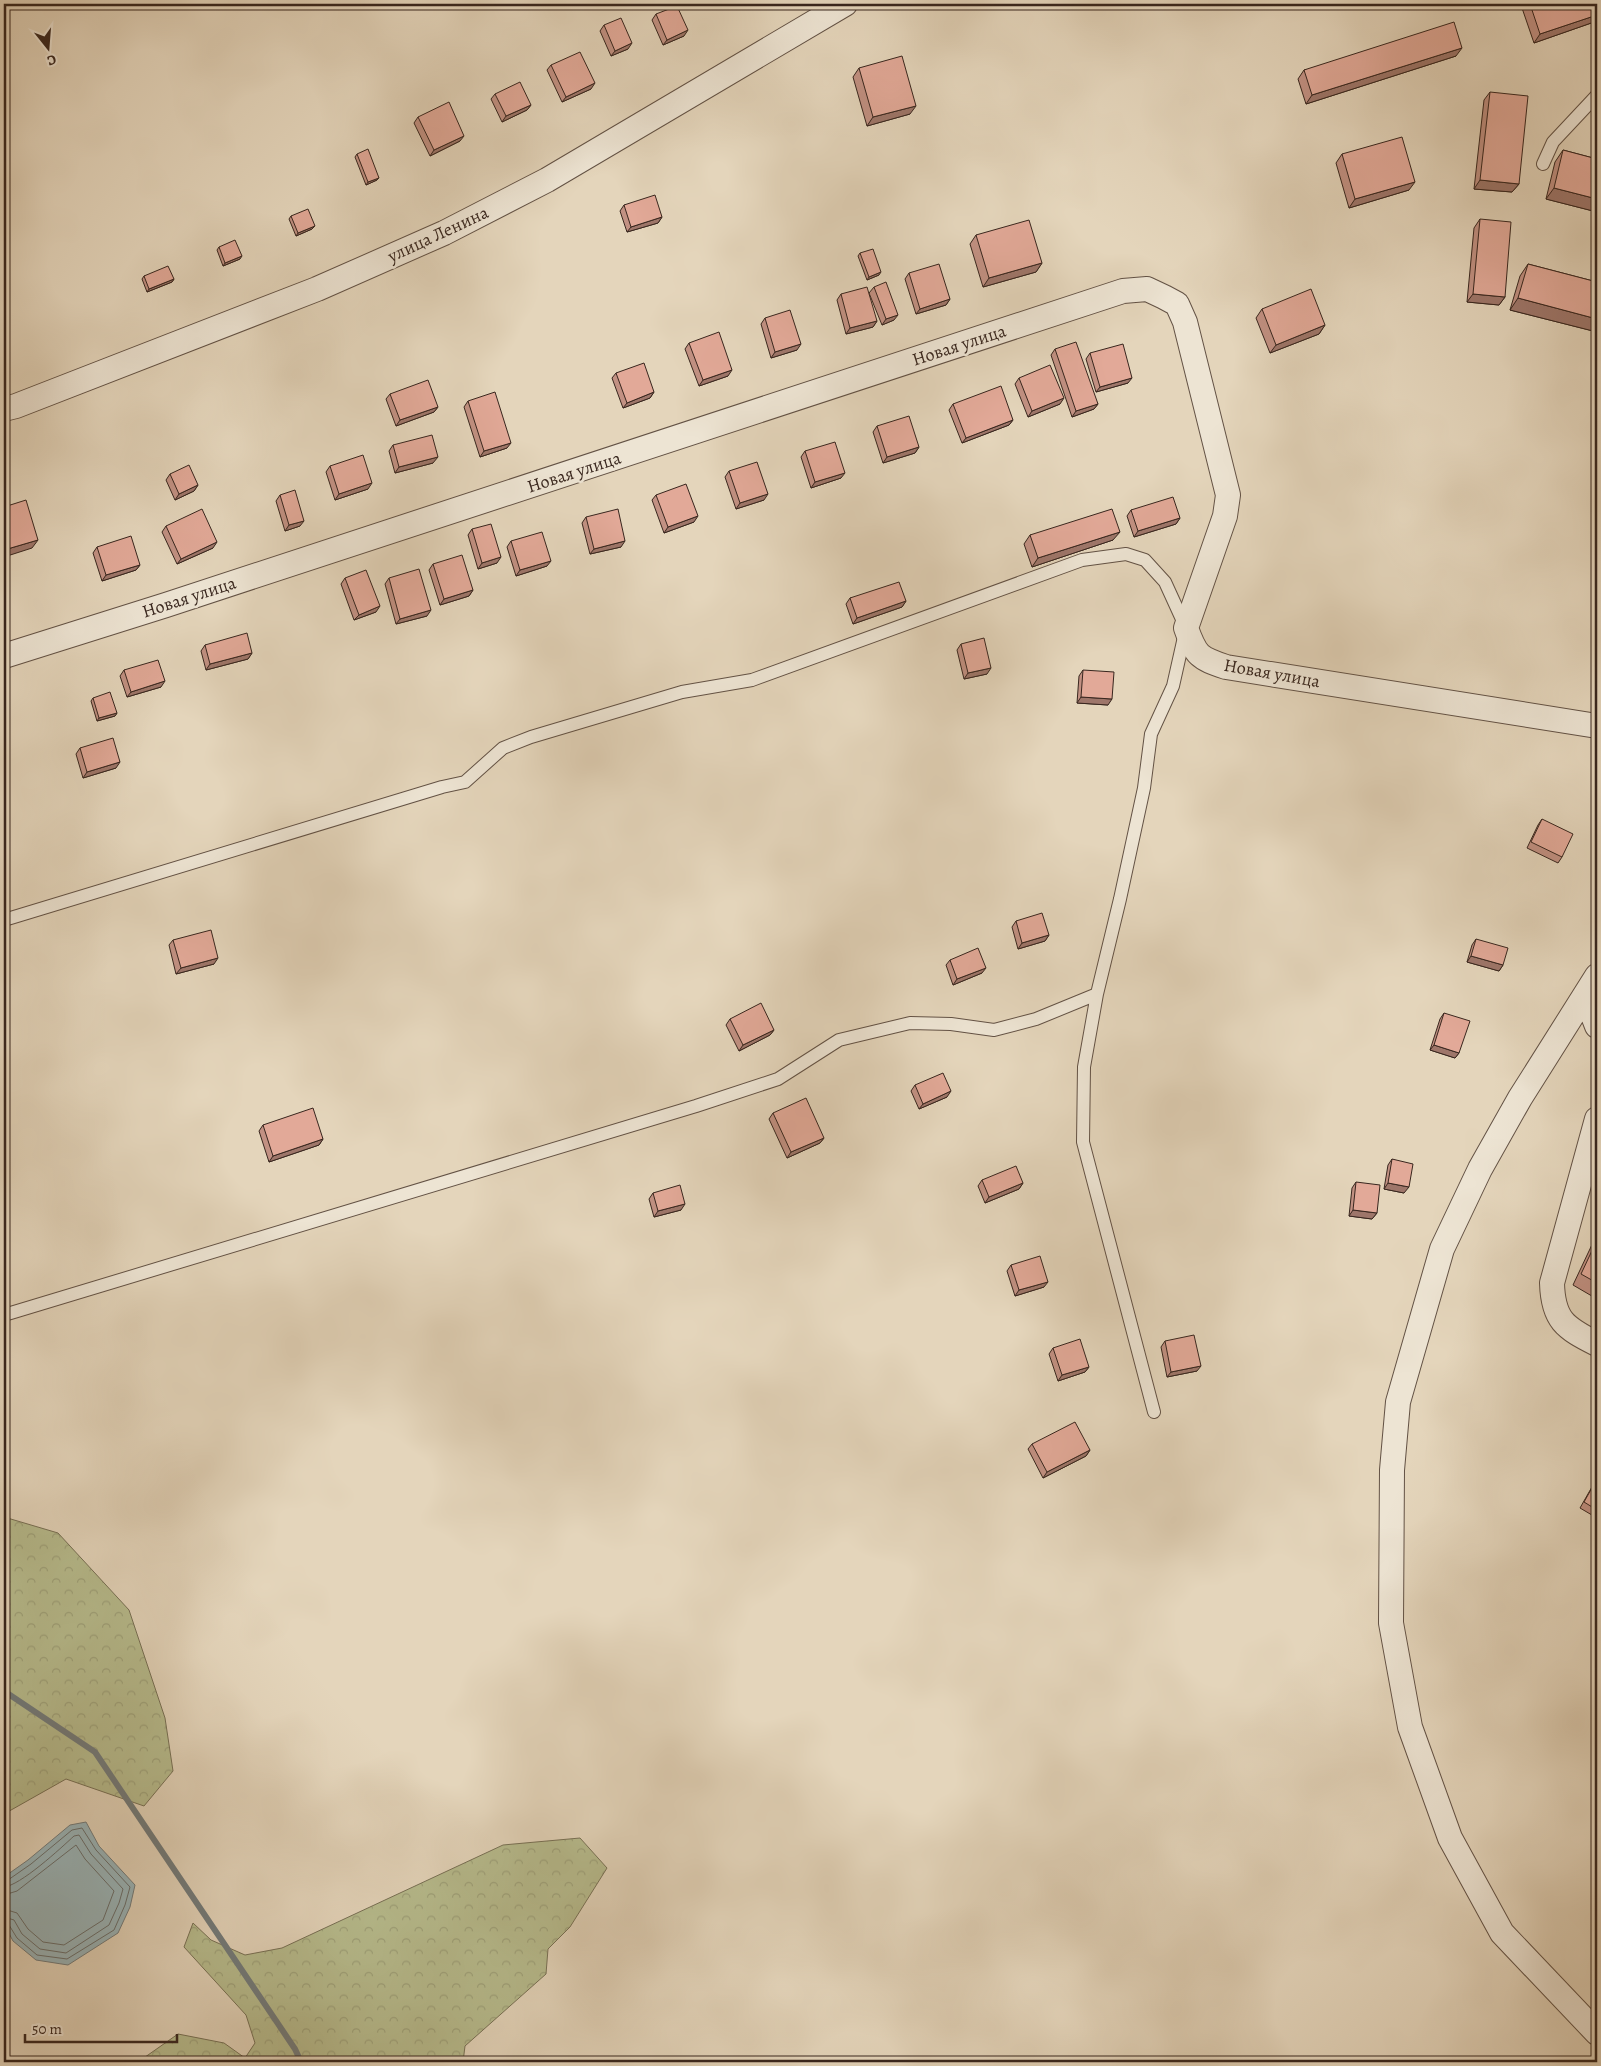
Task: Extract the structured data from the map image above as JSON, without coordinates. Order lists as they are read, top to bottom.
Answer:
{
  "streets": {
    "street": ["улица Ленина", "Новая улица"]
  },
  "scale_bar": "50 m",
  "north": "bottom"
}
